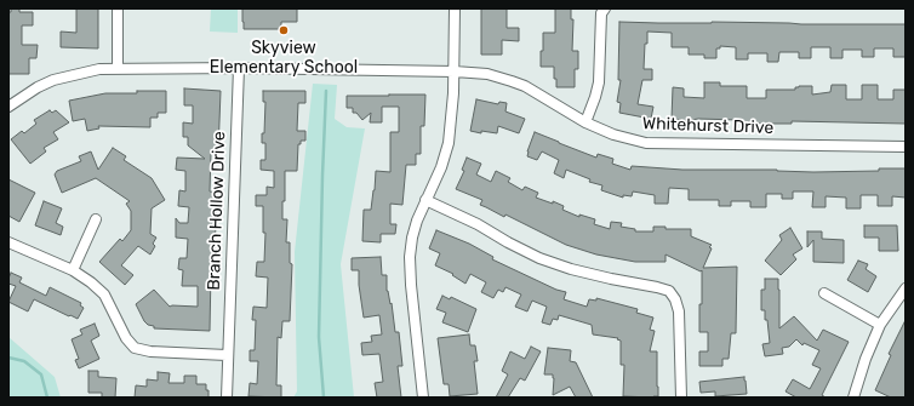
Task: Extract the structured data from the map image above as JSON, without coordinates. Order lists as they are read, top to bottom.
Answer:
{
  "streets": {
    "street": ["Whitehurst Drive", "Branch Hollow Drive"]
  },
  "crossings": [
    ["Whitehurst Drive", "Branch Hollow Drive"]
  ],
  "places": ["Skyview Elementary School"]
}
